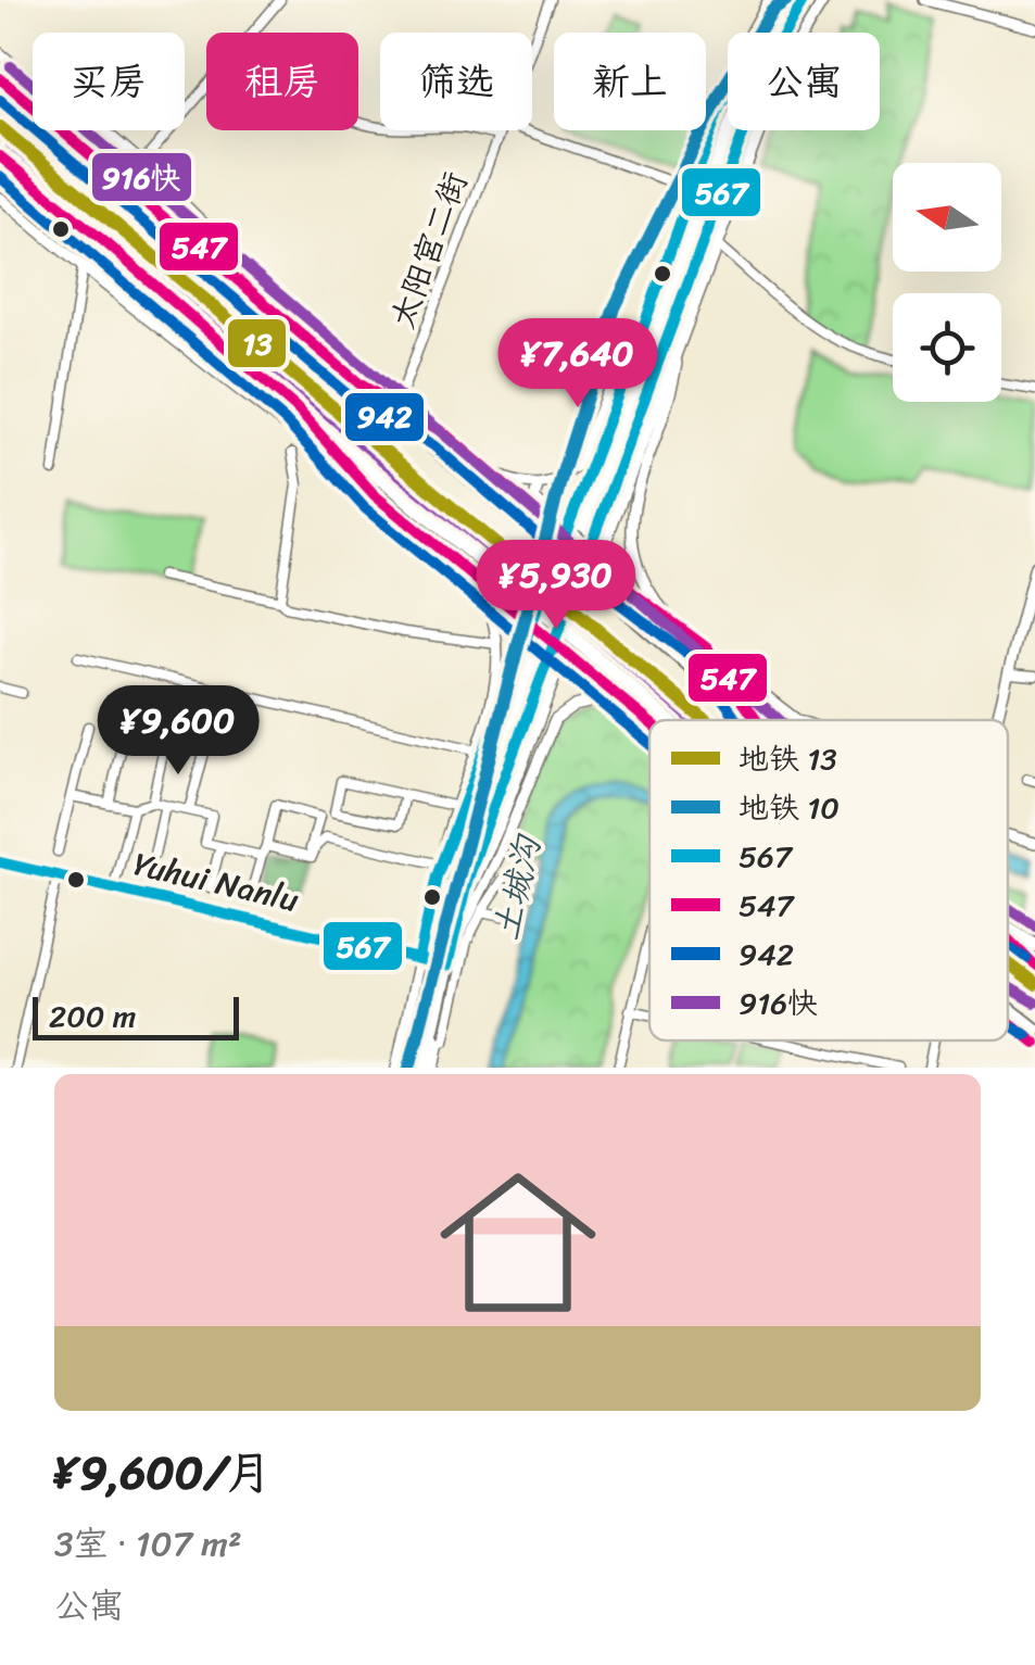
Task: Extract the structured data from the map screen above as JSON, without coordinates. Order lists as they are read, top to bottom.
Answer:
{
  "streets": {
    "street": ["太阳宫二街", "Yuhui Nanlu"]
  },
  "water": ["土城沟"],
  "lines": [
    "metro line 10",
    "transit line 567",
    "transit line 916快",
    "transit line 547",
    "transit line 942",
    "metro line 13"
  ],
  "legend": [
    "地铁 13",
    "地铁 10",
    "567",
    "547",
    "942",
    "916快"
  ],
  "scale_bar": "200 m",
  "north": "left",
  "page": {
    "chip": [
      "买房",
      "租房",
      "筛选",
      "新上",
      "公寓"
    ],
    "price": ["¥7,640", "¥5,930", "¥9,600"],
    "scale": "200 m",
    "list": [
      {
        "name": "¥9,600/月",
        "note": "3室 · 107 m² · 公寓"
      }
    ]
  }
}
